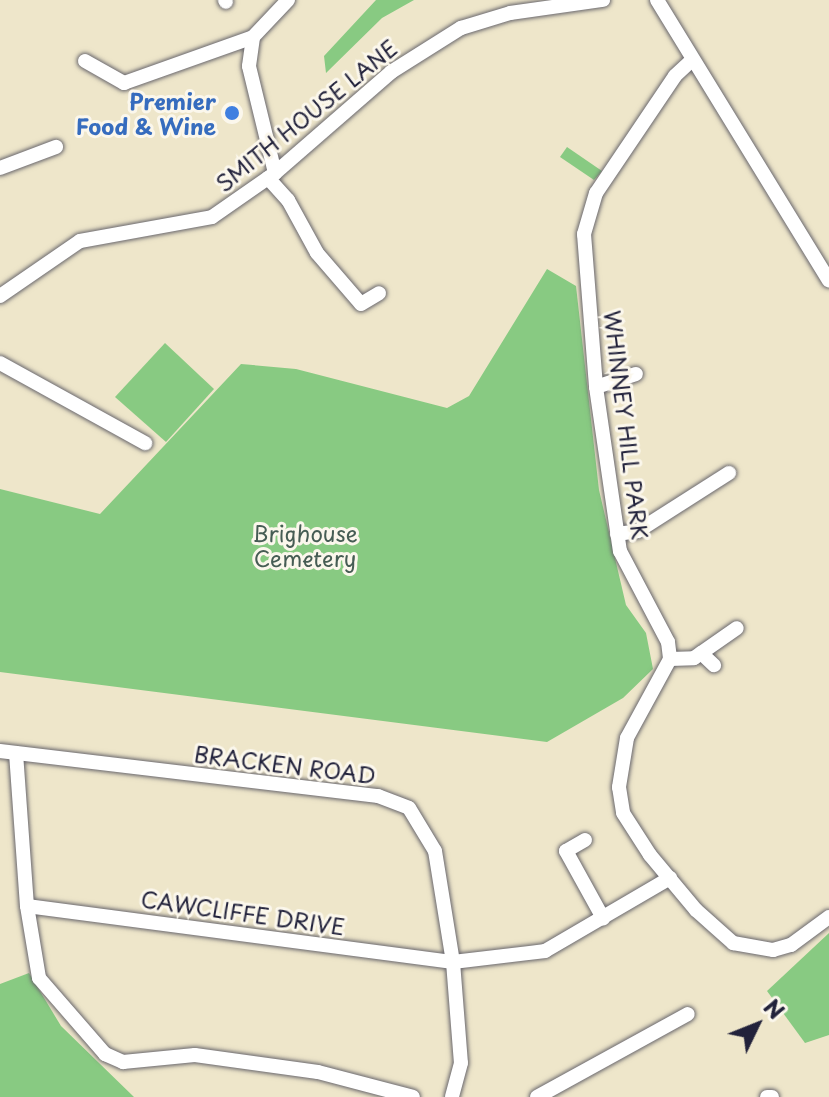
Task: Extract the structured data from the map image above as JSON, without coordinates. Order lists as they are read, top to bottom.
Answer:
{
  "streets": {
    "street": [
      "SMITH HOUSE LANE",
      "WHINNEY HILL PARK",
      "BRACKEN ROAD",
      "CAWCLIFFE DRIVE"
    ]
  },
  "crossings": [
    ["BRACKEN ROAD", "CAWCLIFFE DRIVE"]
  ],
  "parks": ["Brighouse Cemetery"],
  "places": ["Premier Food & Wine"],
  "north": "top right"
}
